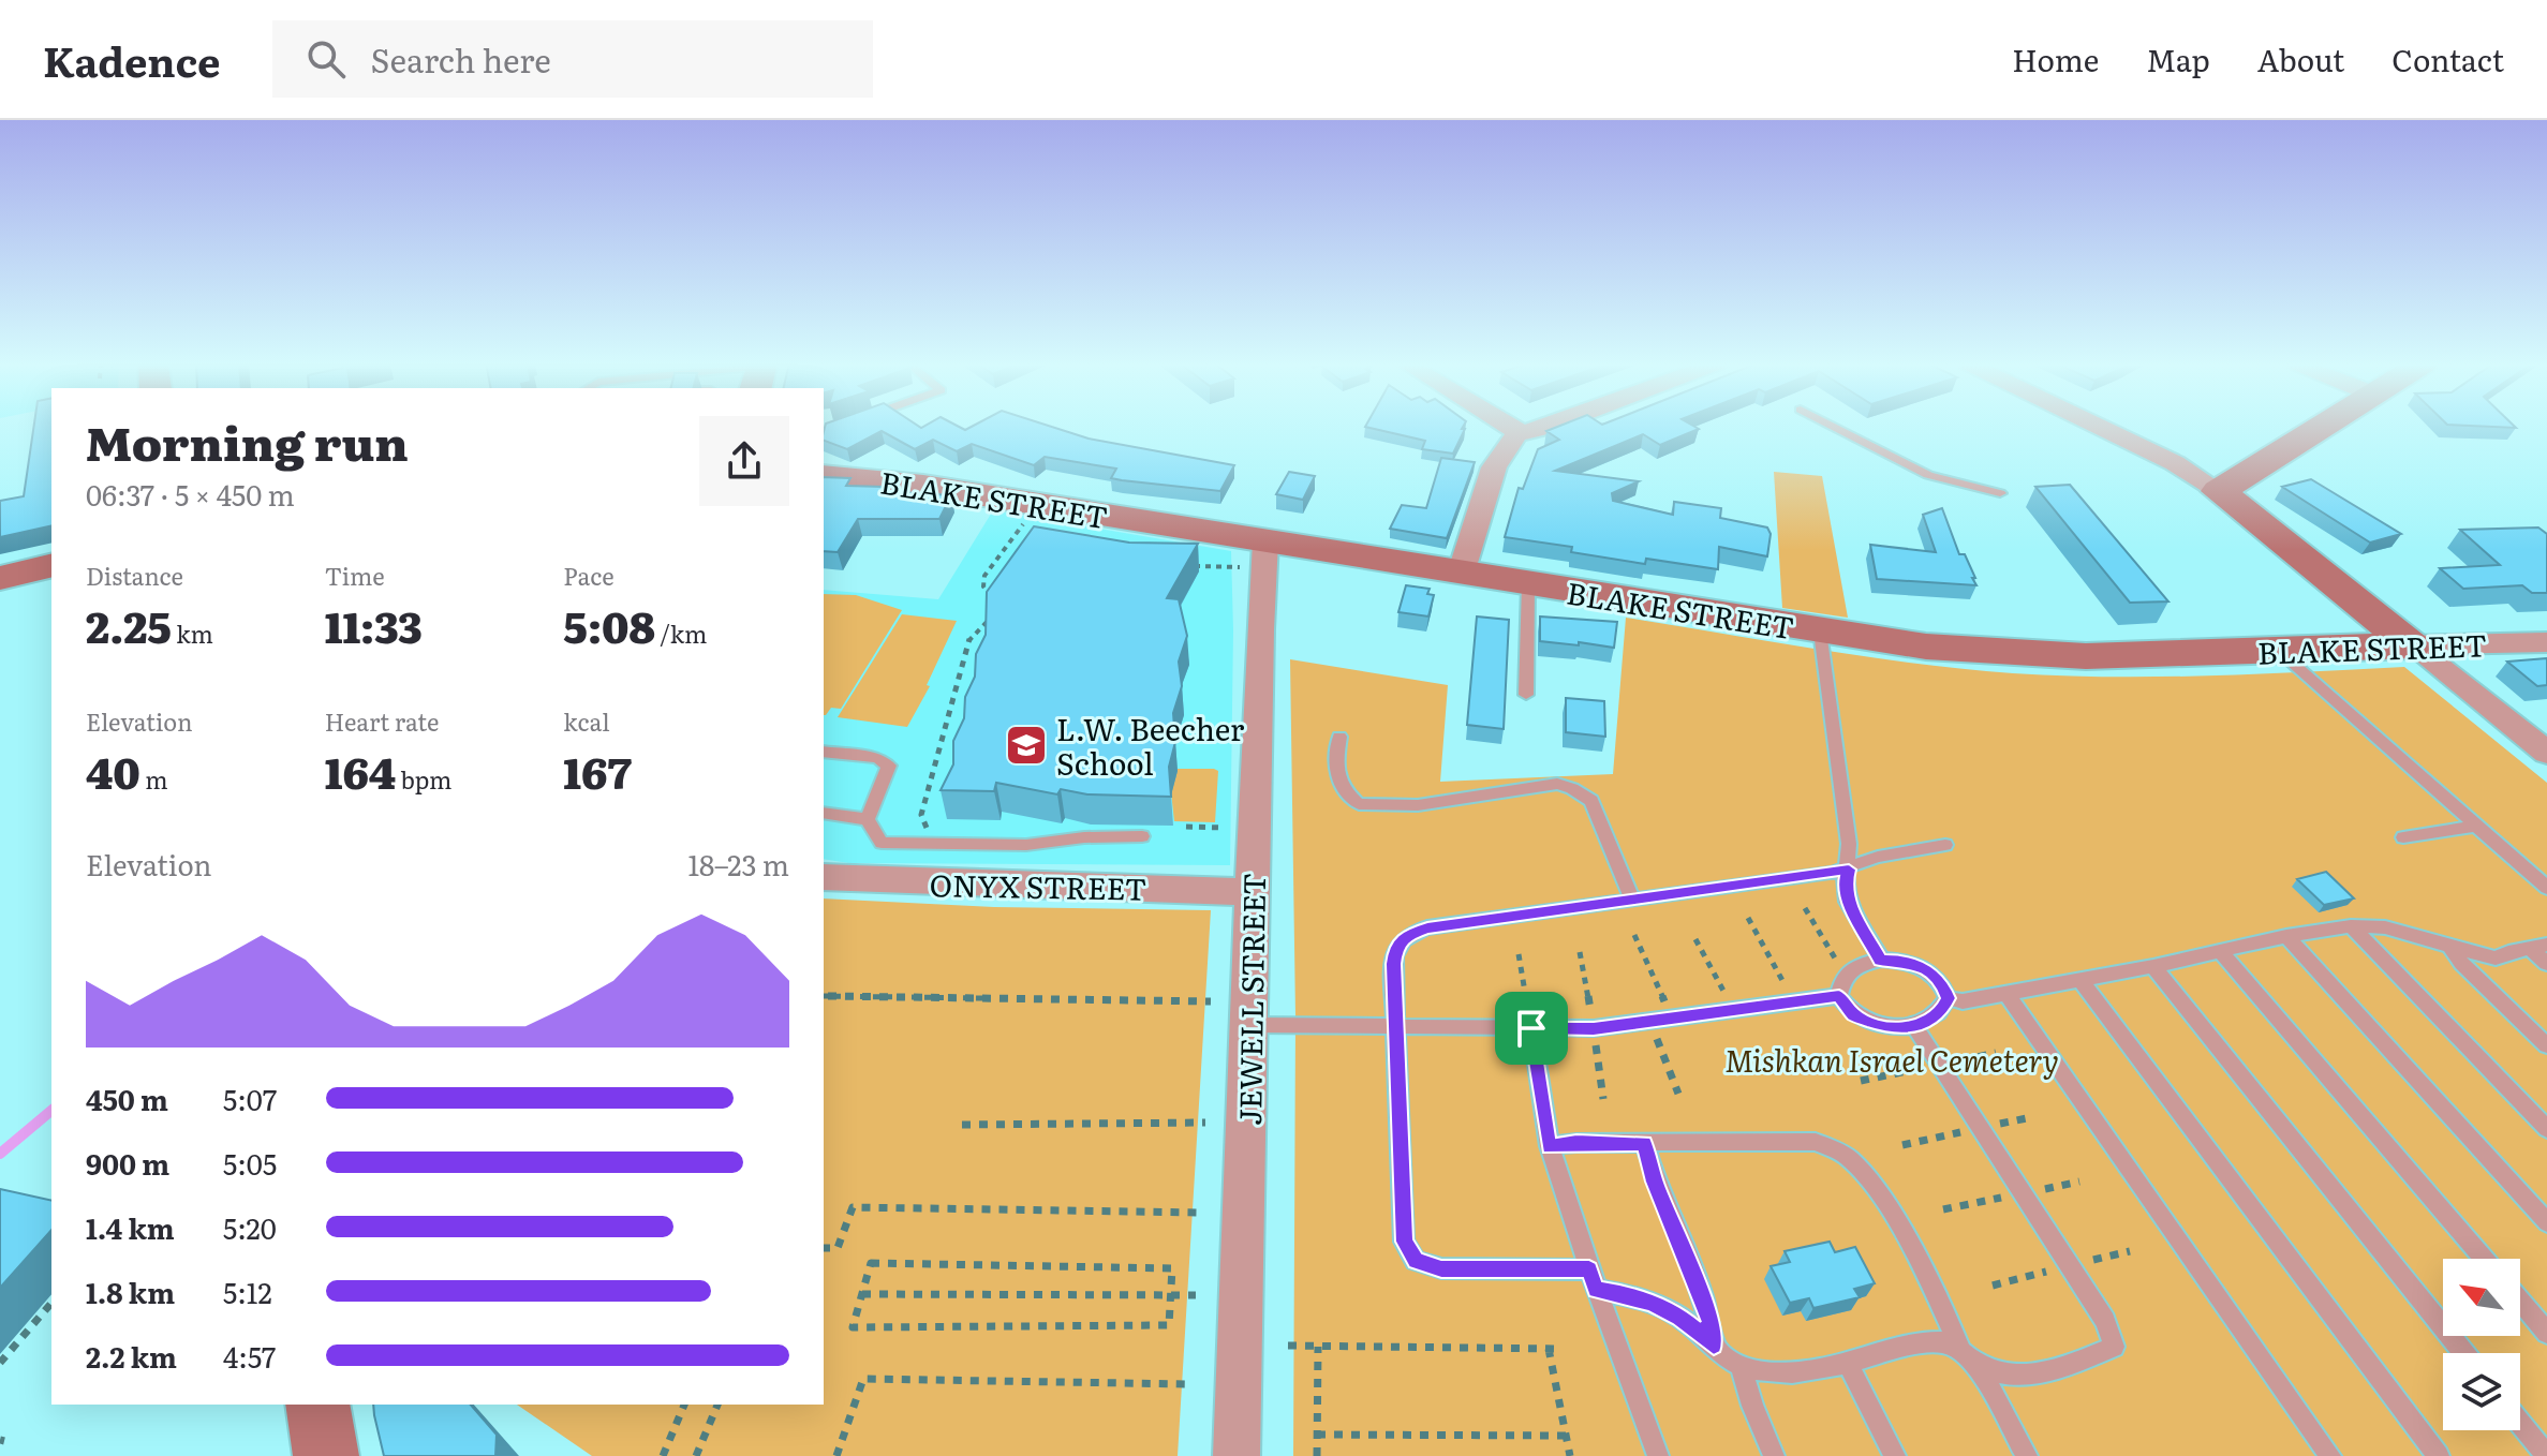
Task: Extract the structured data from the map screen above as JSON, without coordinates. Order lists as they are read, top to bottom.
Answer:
{
  "streets": {
    "street": ["BLAKE STREET", "ONYX STREET", "JEWELL STREET"]
  },
  "crossings": [
    ["BLAKE STREET", "JEWELL STREET"],
    ["ONYX STREET", "JEWELL STREET"]
  ],
  "parks": ["Mishkan Israel Cemetery"],
  "places": {
    "school or university": ["L.W. Beecher School"]
  },
  "north": "top left",
  "page": {
    "header": "Kadence",
    "search": "Search here",
    "nav": [
      "Home",
      "Map",
      "About",
      "Contact"
    ],
    "heading": ["Morning run", "06:37 · 5 × 450 m"],
    "stats": [
      ["Distance", "2.25 km"],
      ["Time", "11:33"],
      ["Pace", "5:08 /km"],
      ["Elevation", "40 m"],
      ["Heart rate", "164 bpm"],
      ["kcal", "167"]
    ],
    "chart": ["Elevation", "18–23 m"],
    "list": [
      {
        "name": "450 m",
        "note": "5:07"
      },
      {
        "name": "900 m",
        "note": "5:05"
      },
      {
        "name": "1.4 km",
        "note": "5:20"
      },
      {
        "name": "1.8 km",
        "note": "5:12"
      },
      {
        "name": "2.2 km",
        "note": "4:57"
      }
    ]
  }
}
